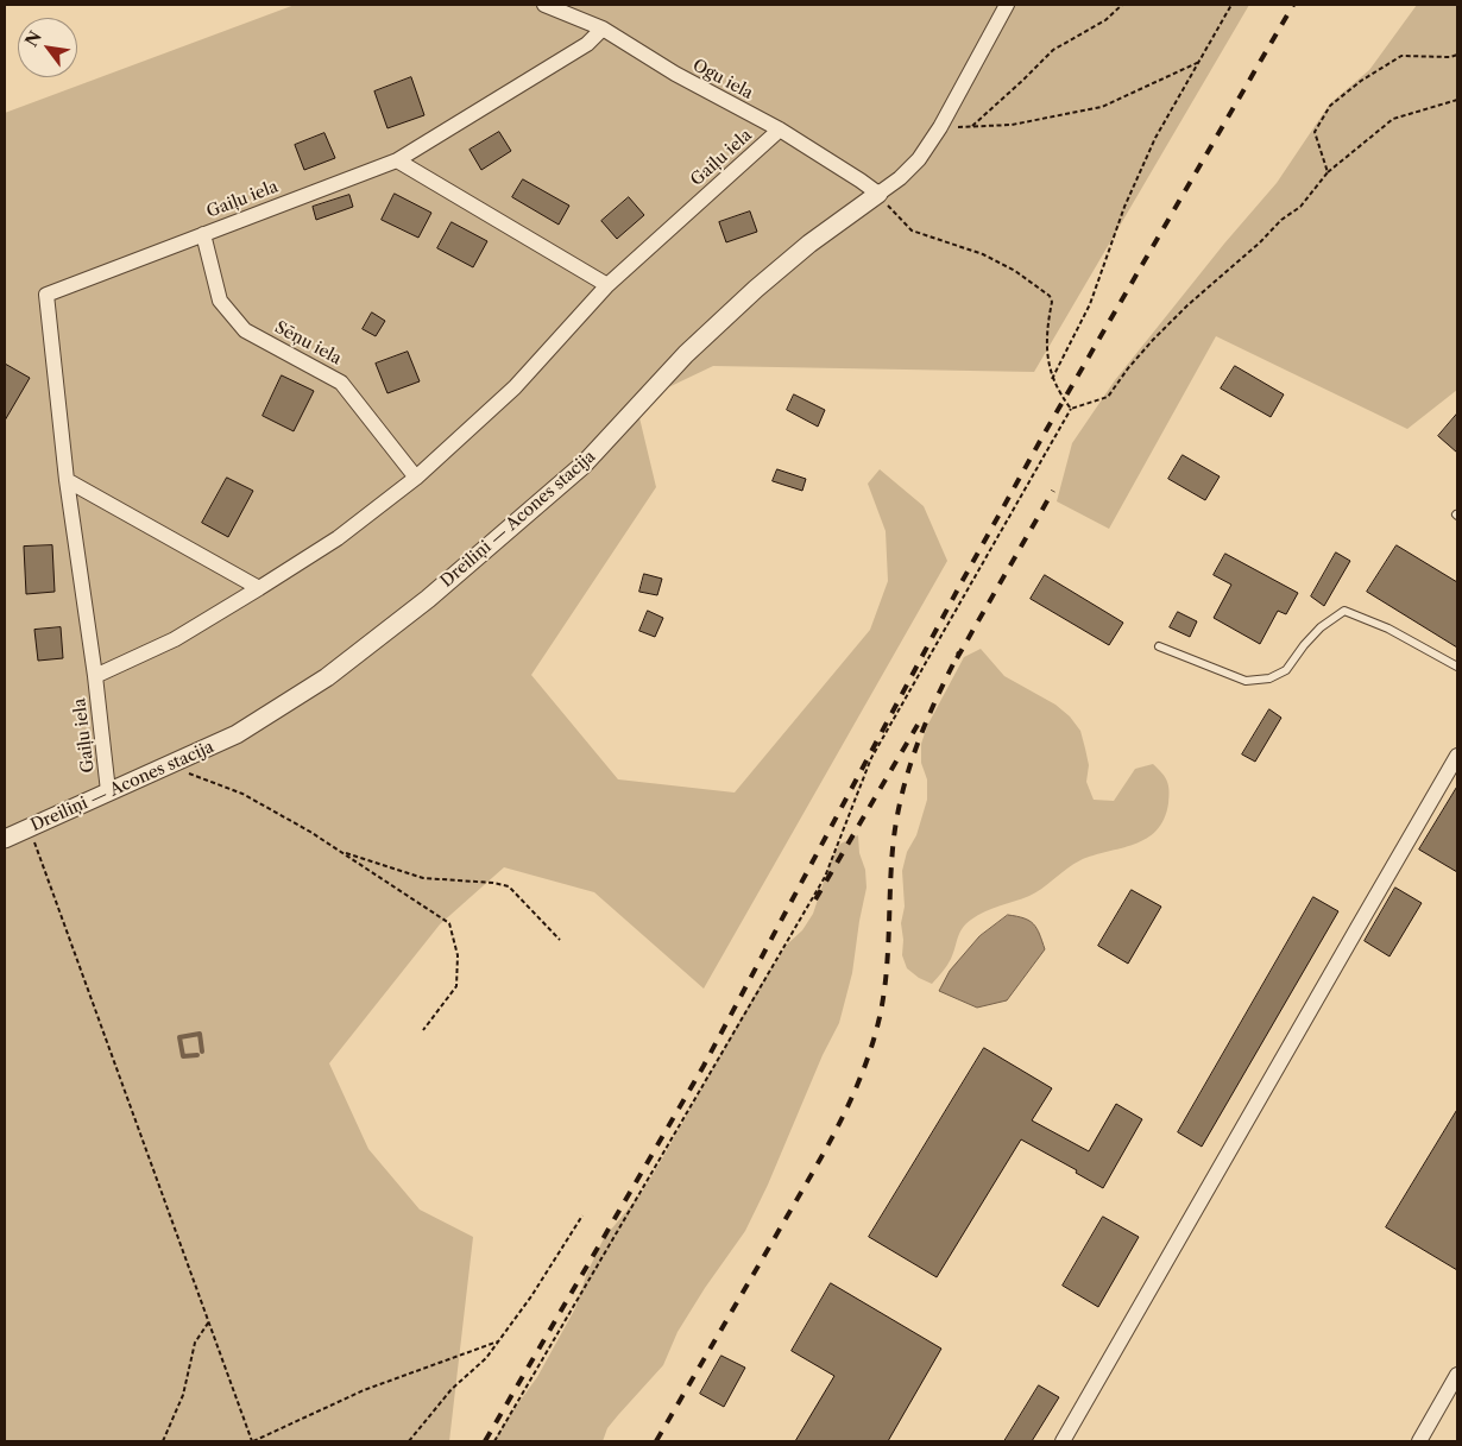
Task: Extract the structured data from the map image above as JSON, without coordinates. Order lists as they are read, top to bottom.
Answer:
{
  "streets": {
    "street": [
      "Ogu iela",
      "Gaiļu iela",
      "Sēņu iela",
      "Dreiliņi — Acones stacija"
    ]
  },
  "crossings": [
    ["Ogu iela", "Gaiļu iela"],
    ["Ogu iela", "Dreiliņi — Acones stacija"],
    ["Gaiļu iela", "Sēņu iela"],
    ["Gaiļu iela", "Dreiliņi — Acones stacija"]
  ],
  "north": "top left"
}
